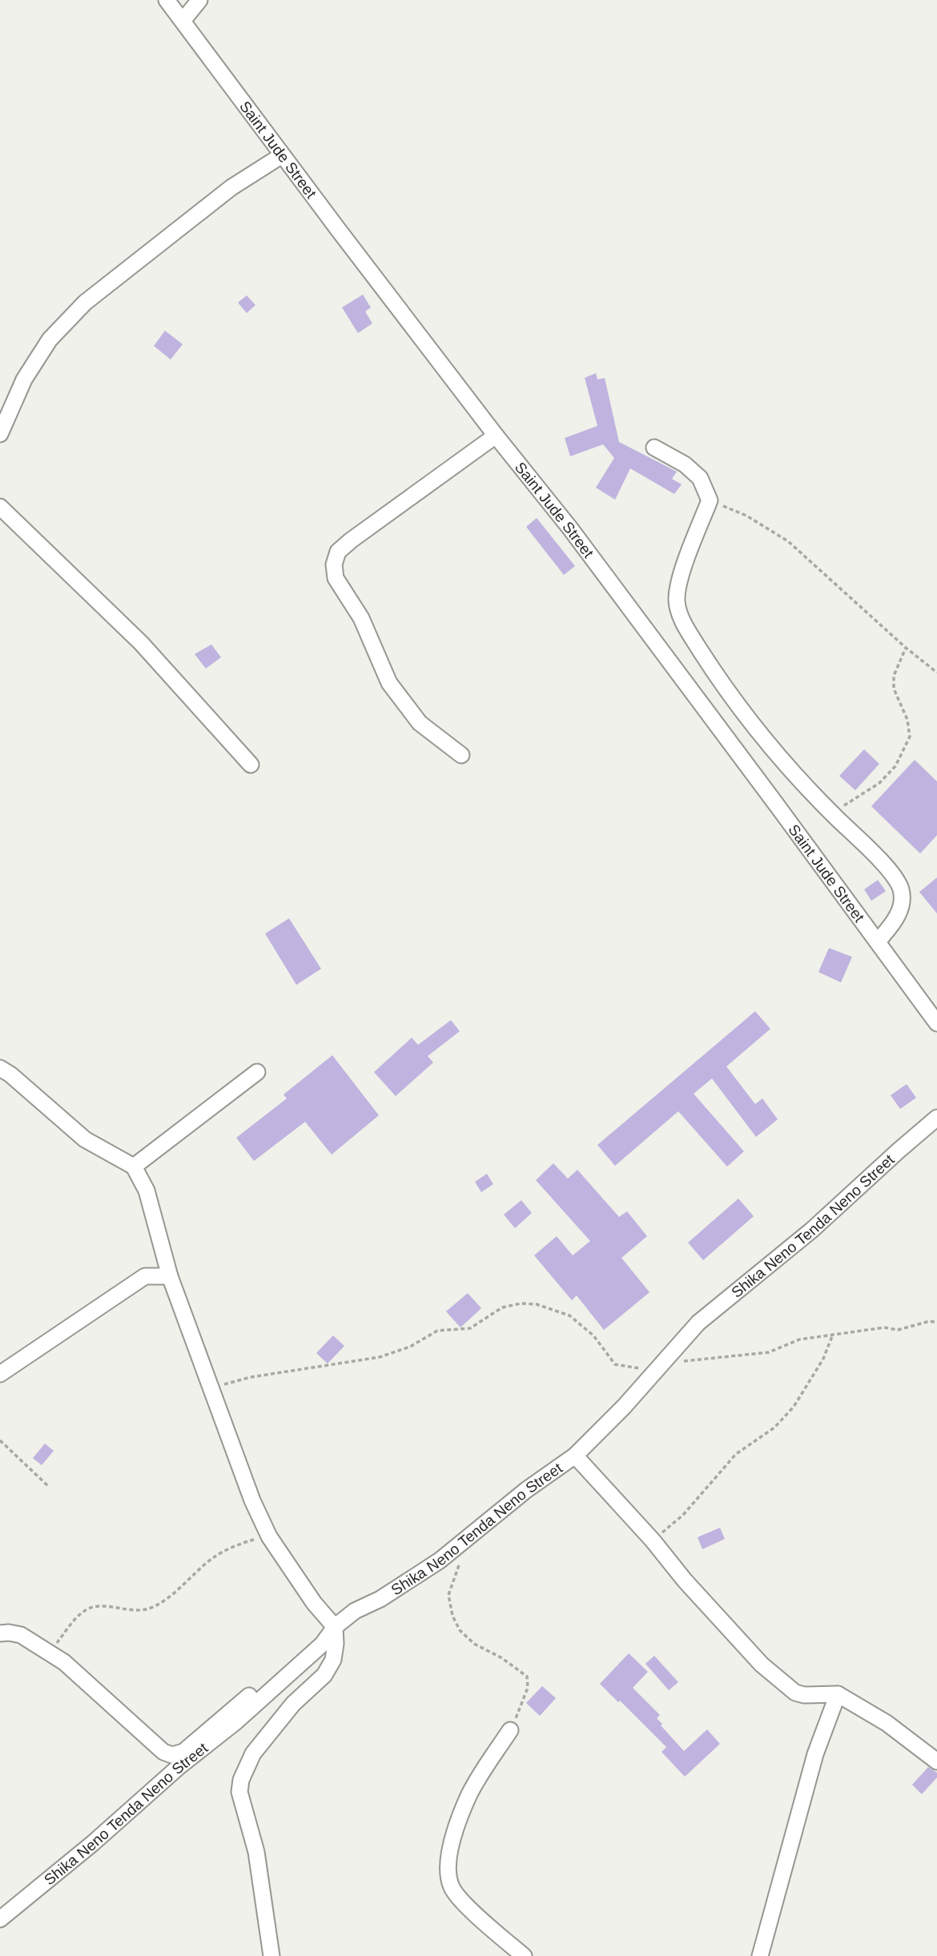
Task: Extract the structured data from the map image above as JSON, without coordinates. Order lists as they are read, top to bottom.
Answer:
{
  "streets": {
    "street": ["Saint Jude Street", "Shika Neno Tenda Neno Street"]
  }
}
